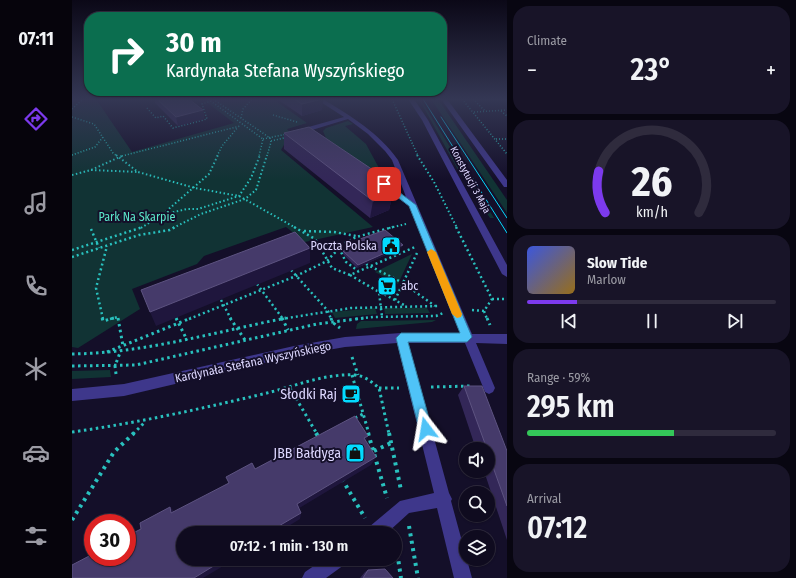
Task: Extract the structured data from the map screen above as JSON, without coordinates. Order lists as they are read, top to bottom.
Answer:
{
  "streets": {
    "street": ["Konstytucji 3 Maja", "Kardynała Stefana Wyszyńskiego"]
  },
  "parks": ["Park Na Skarpie"],
  "places": {
    "public building": ["Poczta Polska"],
    "supermarket": ["abc"],
    "cafe": ["Słodki Raj"],
    "shop": ["JBB Bałdyga"]
  },
  "page": {
    "tabs": "07:11",
    "tile": [
      "Climate",
      ["Range · 59%", "295 km"],
      ["Arrival", "07:12"]
    ],
    "turn": ["30 m", "Kardynała Stefana Wyszyńskiego"],
    "heat": ["−", "23°", "+"],
    "song": ["Slow Tide", "Marlow"],
    "limit": "30",
    "trip": "07:12 · 1 min · 130 m",
    "gauge": ["26", "km/h"]
  }
}
